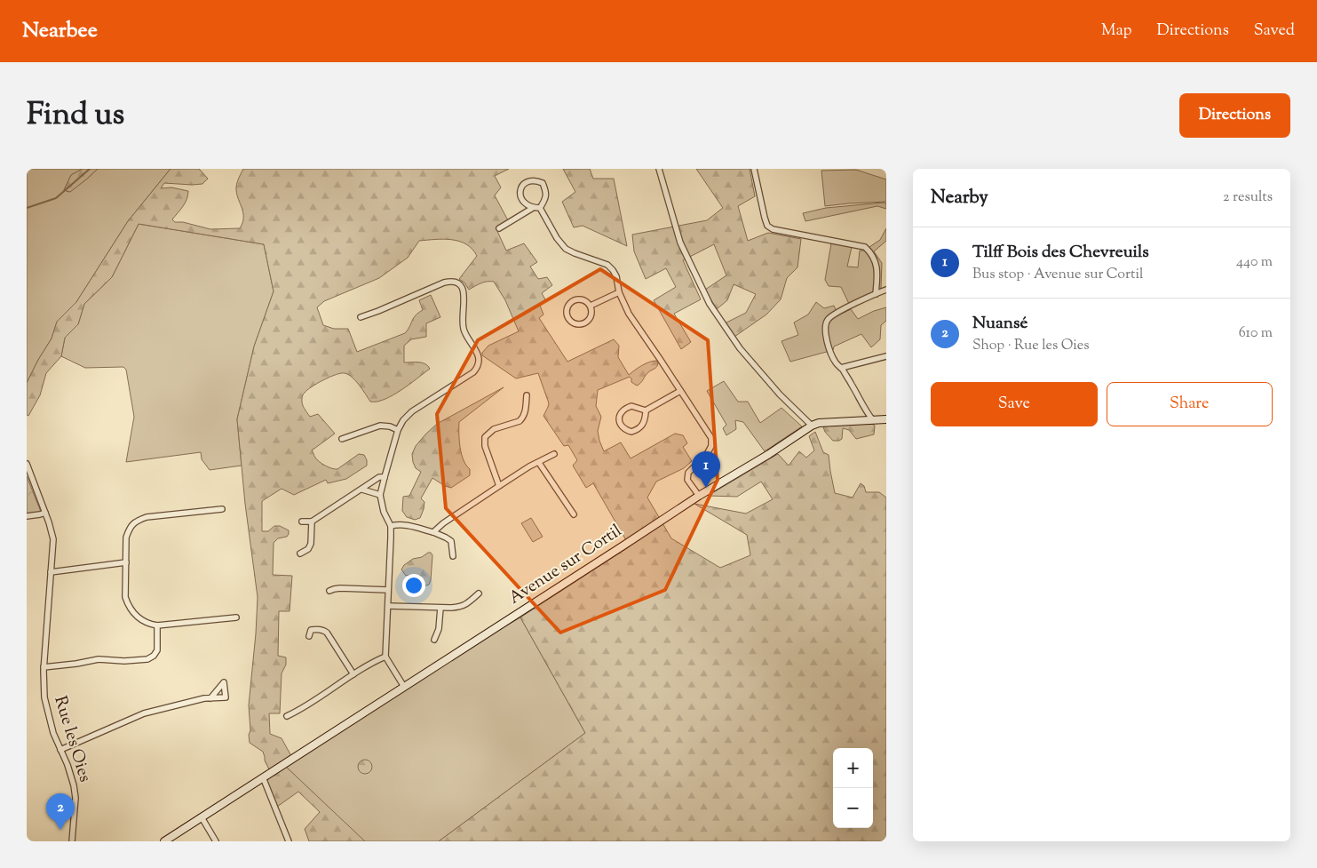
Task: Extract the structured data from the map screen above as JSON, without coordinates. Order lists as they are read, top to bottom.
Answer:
{
  "streets": {
    "main road": ["Avenue sur Cortil"],
    "street": ["Rue les Oies"]
  },
  "page": {
    "header": "Nearbee",
    "nav": ["Map", "Directions", "Saved"],
    "title": "Find us",
    "buttons": [
      "Directions",
      ["Save", "Share"]
    ],
    "heading": ["Nearby", "2 results"],
    "list": [
      {
        "mark": "1",
        "name": "Tilff Bois des Chevreuils",
        "note": "Bus stop · Avenue sur Cortil",
        "value": "440 m"
      },
      {
        "mark": "2",
        "name": "Nuansé",
        "note": "Shop · Rue les Oies",
        "value": "610 m"
      }
    ],
    "pins": ["1", "2"],
    "map_buttons": ["+", "−"]
  }
}
